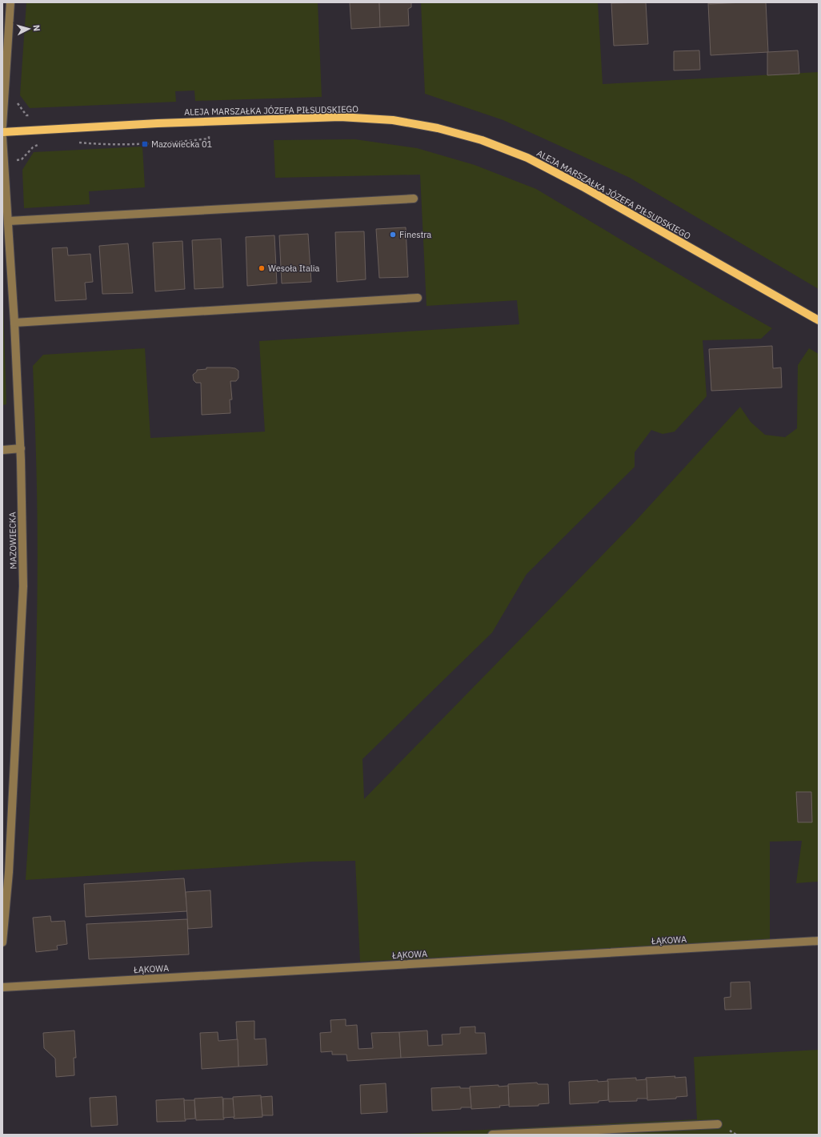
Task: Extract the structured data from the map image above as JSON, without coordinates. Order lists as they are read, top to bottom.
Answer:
{
  "streets": {
    "main road": ["ALEJA MARSZAŁKA JÓZEFA PIŁSUDSKIEGO"],
    "street": ["MAZOWIECKA", "ŁĄKOWA"]
  },
  "places": {
    "transit": ["Mazowiecka 01"],
    "other": ["Finestra", "Wesoła Italia"]
  },
  "north": "right"
}
